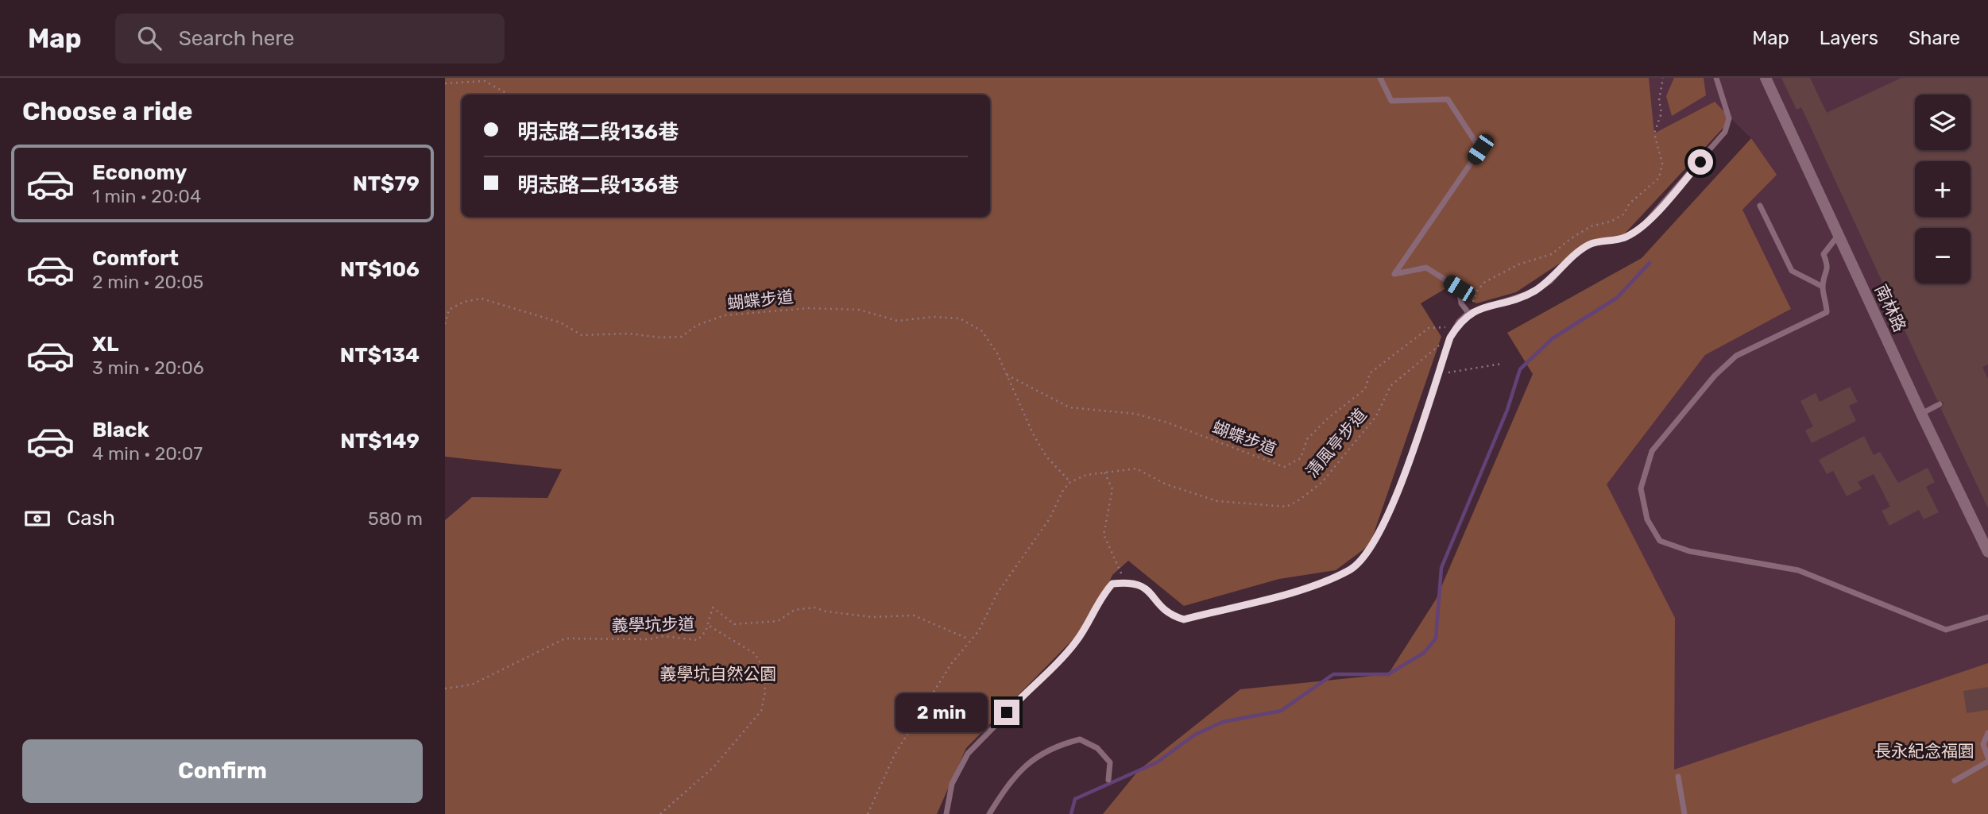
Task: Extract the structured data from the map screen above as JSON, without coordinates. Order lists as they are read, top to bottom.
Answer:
{
  "streets": {
    "street": ["南林路"],
    "path": ["蝴蝶步道", "清風亭步道", "義學坑步道"]
  },
  "crossings": [
    ["蝴蝶步道", "清風亭步道"]
  ],
  "parks": ["義學坑自然公園", "長永紀念福園"],
  "page": {
    "header": "Map",
    "search": "Search here",
    "nav": ["Map", "Layers", "Share"],
    "heading": "Choose a ride",
    "map_buttons": ["+", "−"],
    "banner": ["明志路二段136巷", "明志路二段136巷"],
    "list": [
      {
        "name": "Economy",
        "note": "1 min · 20:04",
        "value": "NT$79"
      },
      {
        "name": "Comfort",
        "note": "2 min · 20:05",
        "value": "NT$106"
      },
      {
        "name": "XL",
        "note": "3 min · 20:06",
        "value": "NT$134"
      },
      {
        "name": "Black",
        "note": "4 min · 20:07",
        "value": "NT$149"
      }
    ],
    "pay": ["Cash", "580 m"],
    "bubble": "2 min",
    "buttons": "Confirm"
  }
}
